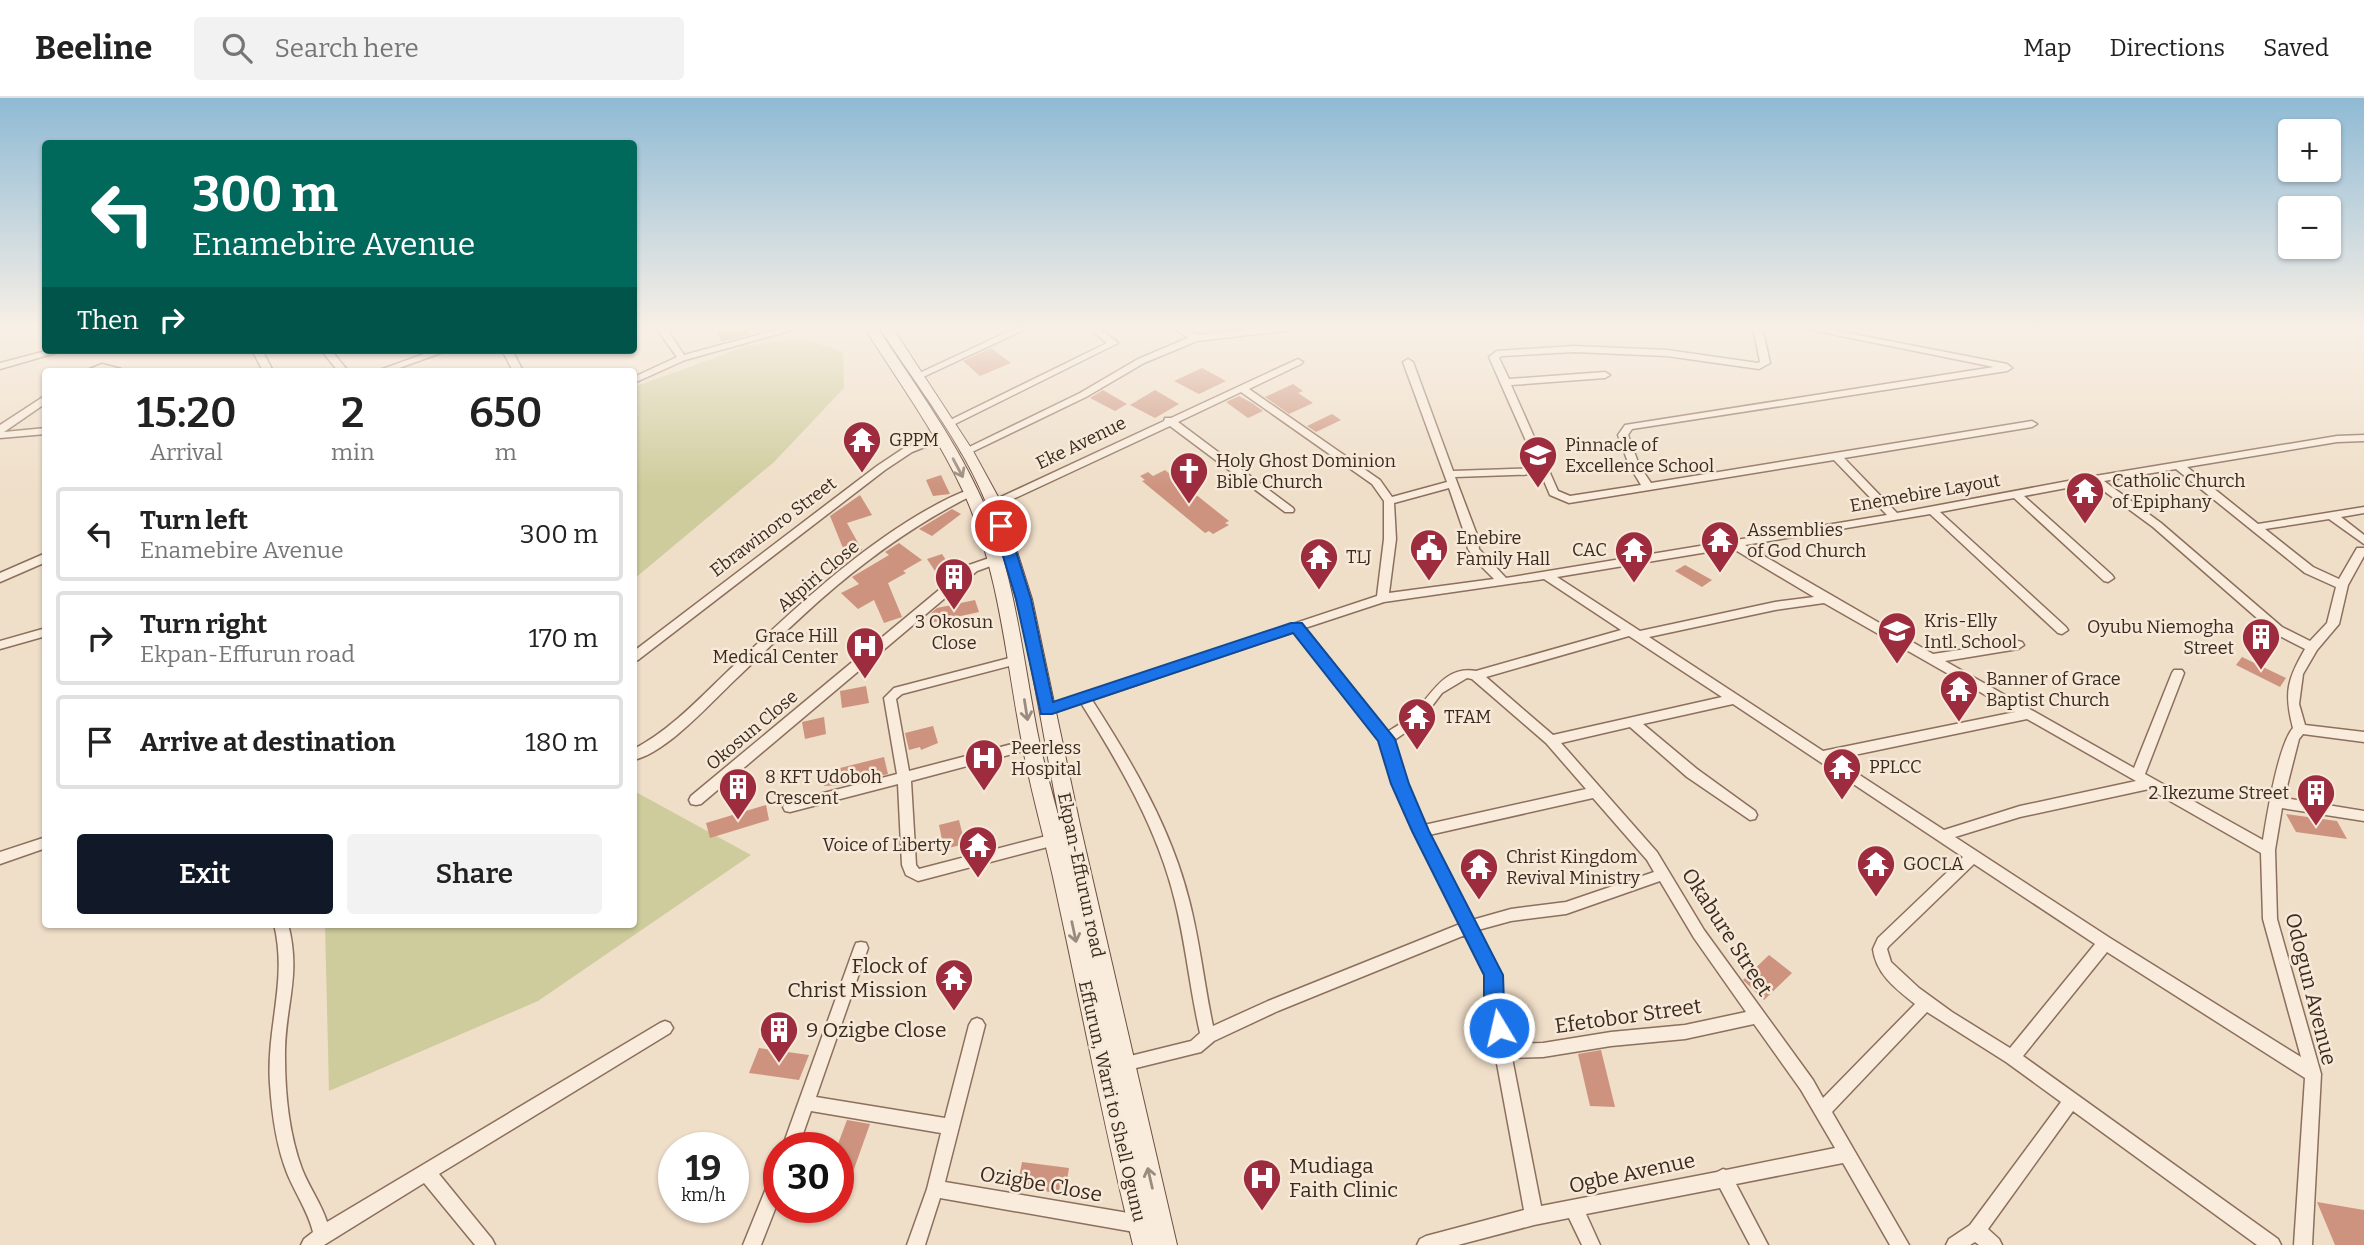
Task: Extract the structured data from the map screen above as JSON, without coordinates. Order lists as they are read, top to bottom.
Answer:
{
  "streets": {
    "main road": ["Ekpan-Effurun road", "Effurun, Warri to Shell Ogunu"],
    "street": [
      "Eke Avenue",
      "Enemebire Layout",
      "Ebrawinoro Street",
      "Akpiri Close",
      "Okosun Close",
      "Okabure Street",
      "Odogun Avenue",
      "Efetobor Street",
      "Ogbe Avenue",
      "Ozigbe Close"
    ]
  },
  "crossings": [
    ["Eke Avenue", "Ekpan-Effurun road"],
    ["Enemebire Layout", "Ekpan-Effurun road"],
    ["Ebrawinoro Street", "Ekpan-Effurun road"],
    ["Ebrawinoro Street", "Effurun, Warri to Shell Ogunu"],
    ["Akpiri Close", "Effurun, Warri to Shell Ogunu"],
    ["Okosun Close", "Effurun, Warri to Shell Ogunu"],
    ["Ekpan-Effurun road", "Effurun, Warri to Shell Ogunu"],
    ["Okabure Street", "Efetobor Street"],
    ["Okabure Street", "Ogbe Avenue"],
    ["Effurun, Warri to Shell Ogunu", "Ozigbe Close"]
  ],
  "one_way": ["Effurun, Warri to Shell Ogunu"],
  "places": {
    "temple": [
      "GPPM",
      "Catholic Church of Epiphany",
      "Assemblies of God Church",
      "CAC",
      "TLJ",
      "Banner of Grace Baptist Church",
      "TFAM",
      "PPLCC",
      "Voice of Liberty",
      "GOCLA",
      "Christ Kingdom Revival Ministry",
      "Flock of Christ Mission"
    ],
    "school or university": ["Pinnacle of Excellence School", "Kris-Elly Intl. School"],
    "church": ["Holy Ghost Dominion Bible Church"],
    "public building": ["Enebire Family Hall"],
    "building": [
      "3 Okosun Close",
      "Oyubu Niemogha Street",
      "8 KFT Udoboh Crescent",
      "2 Ikezume Street",
      "9 Ozigbe Close"
    ],
    "hospital": ["Grace Hill Medical Center", "Peerless Hospital", "Mudiaga Faith Clinic"]
  },
  "page": {
    "header": "Beeline",
    "search": "Search here",
    "nav": ["Map", "Directions", "Saved"],
    "map_buttons": ["+", "−"],
    "turn": ["300 m", "Enamebire Avenue"],
    "then": "Then",
    "eta": [
      "15:20",
      "Arrival",
      "2",
      "min",
      "650",
      "m"
    ],
    "list": [
      {
        "name": "Turn left",
        "note": "Enamebire Avenue",
        "value": "300 m"
      },
      {
        "name": "Turn right",
        "note": "Ekpan-Effurun road",
        "value": "170 m"
      },
      {
        "name": "Arrive at destination",
        "value": "180 m"
      }
    ],
    "buttons": ["Exit", "Share"],
    "speed": "19 km/h",
    "limit": "30"
  }
}
